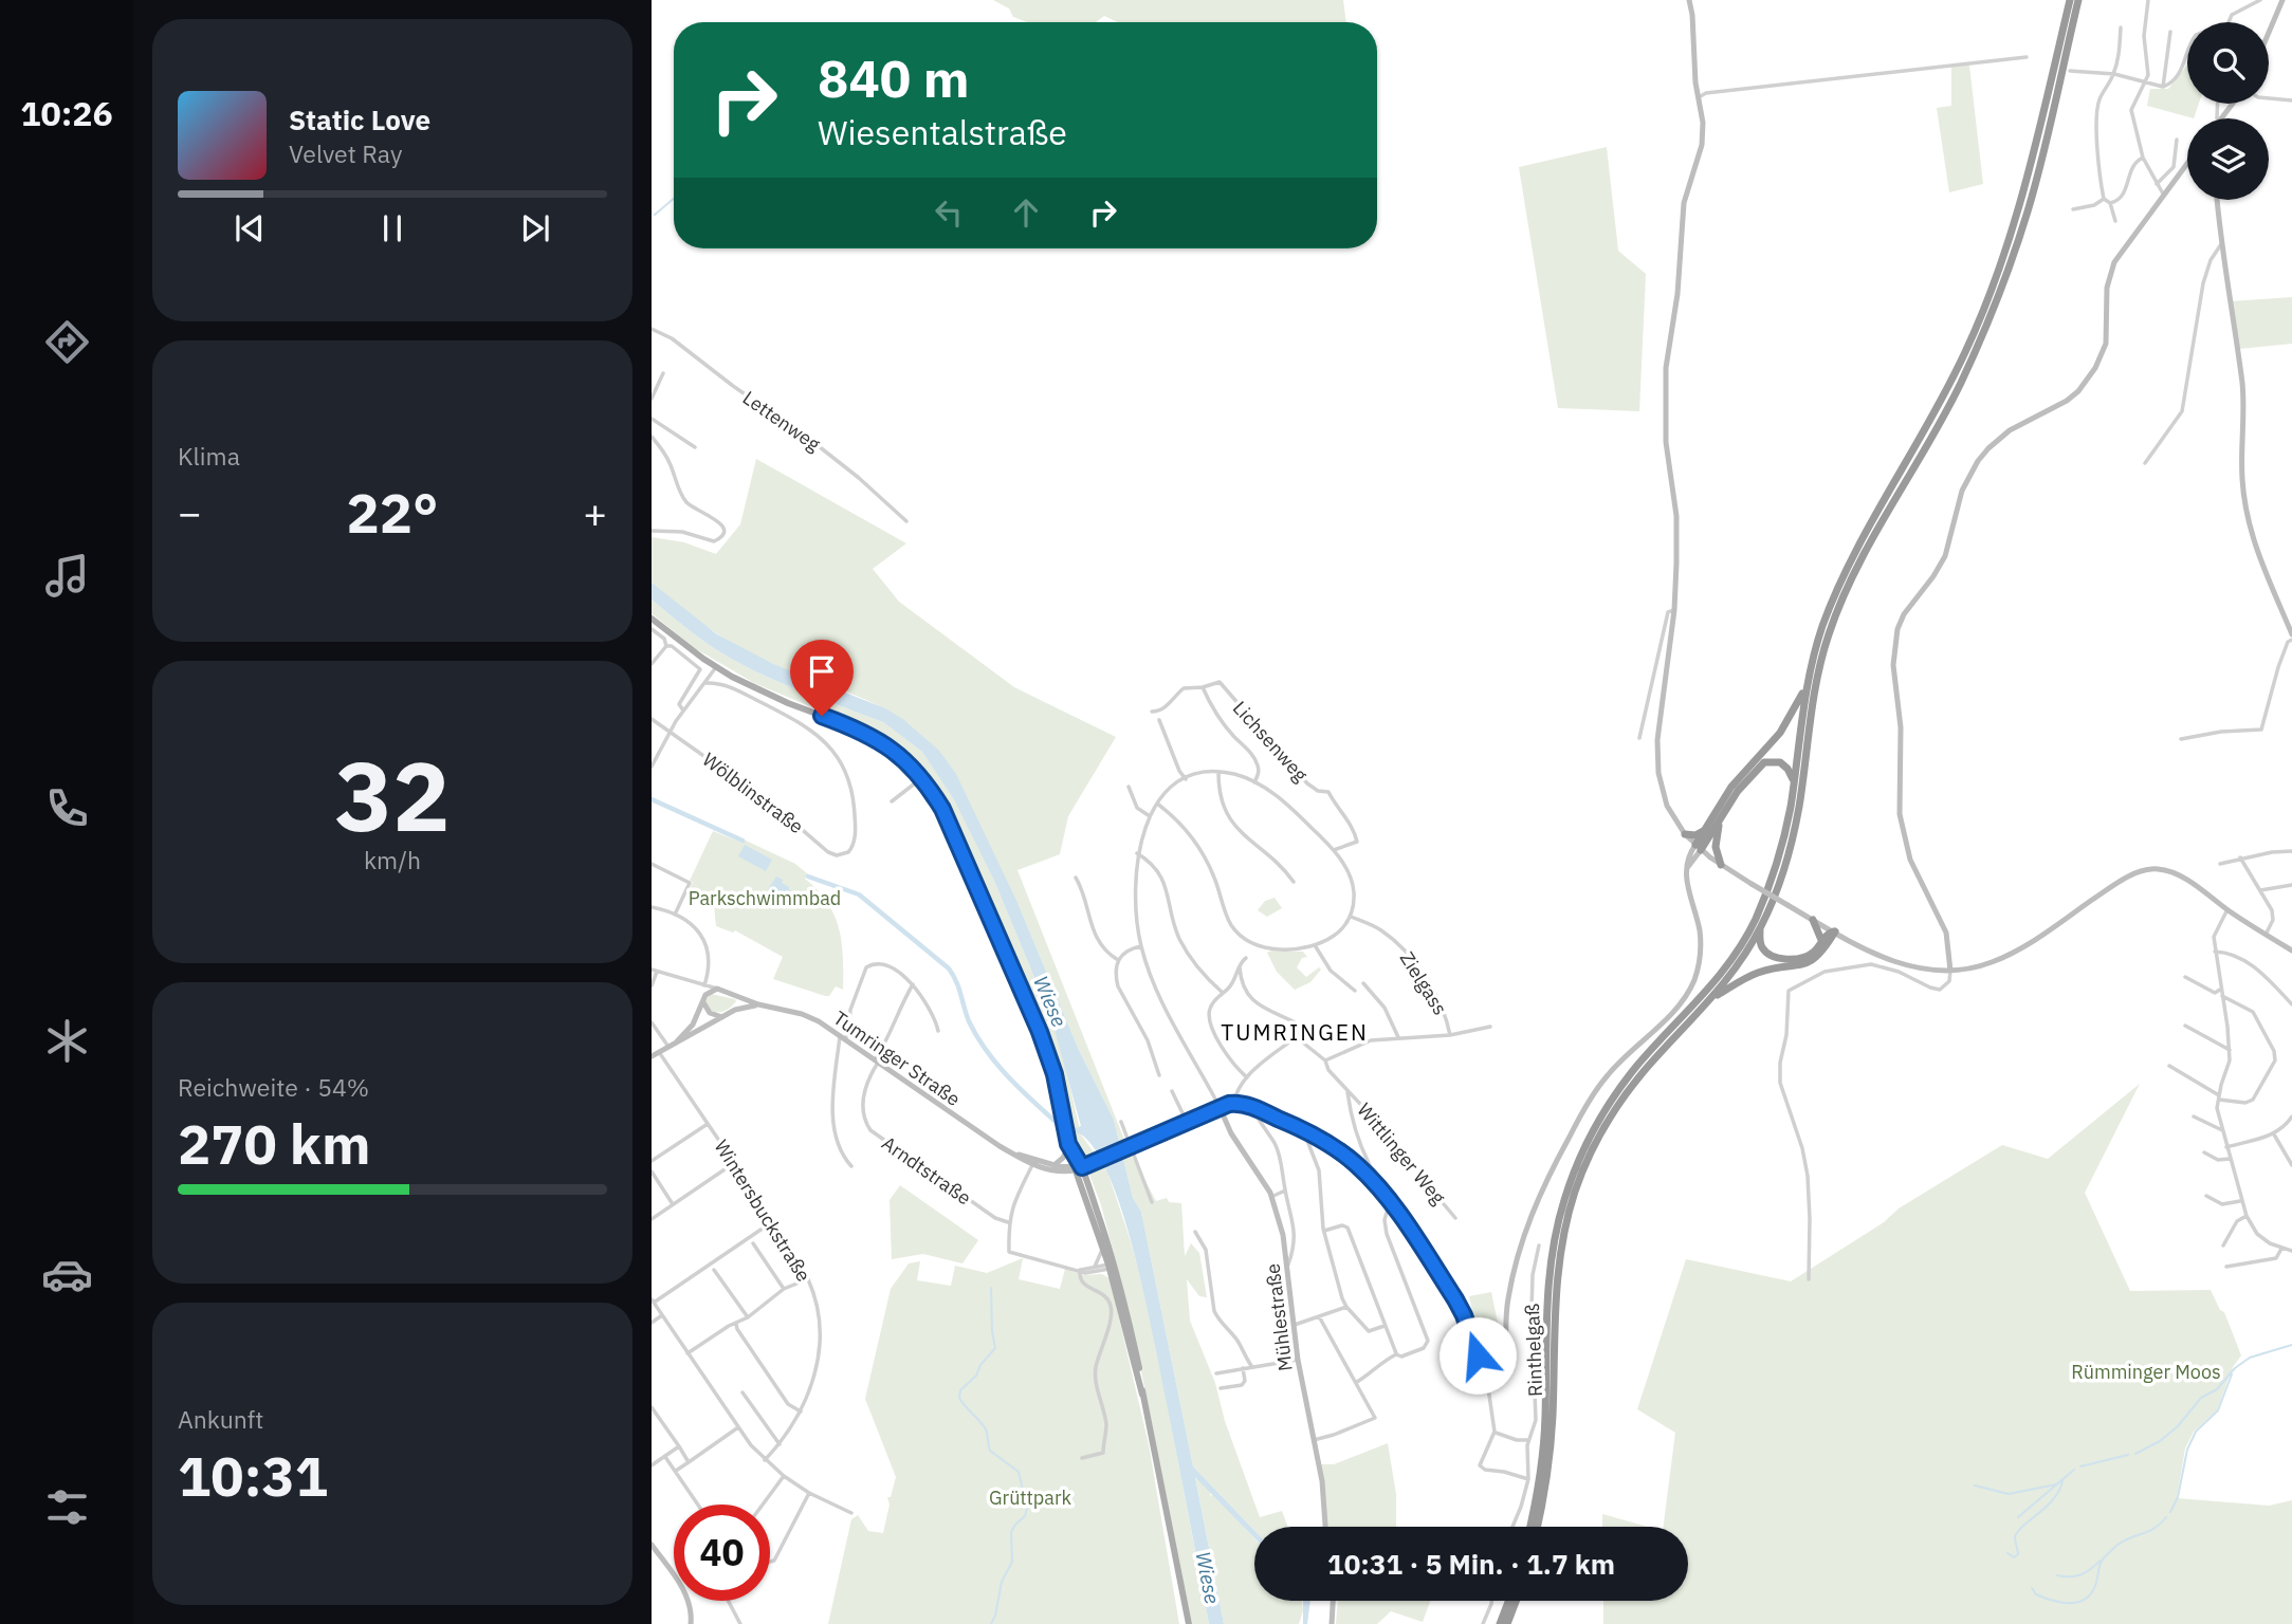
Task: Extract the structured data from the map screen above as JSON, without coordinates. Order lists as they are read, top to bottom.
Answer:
{
  "streets": {
    "street": [
      "Lettenweg",
      "Lichsenweg",
      "Wölblinstraße",
      "Zielgass",
      "Tumringer Straße",
      "Wittlinger Weg",
      "Arndtstraße",
      "Wintersbuckstraße",
      "Mühlestraße",
      "Rinthelgaß"
    ]
  },
  "crossings": [
    ["Tumringer Straße", "Arndtstraße"]
  ],
  "districts": ["TUMRINGEN"],
  "water": ["Wiese"],
  "parks": ["Parkschwimmbad", "Rümminger Moos", "Grüttpark"],
  "page": {
    "tabs": "10:26",
    "turn": ["840 m", "Wiesentalstraße"],
    "song": ["Static Love", "Velvet Ray"],
    "tile": [
      "Klima",
      ["32", "km/h"],
      ["Reichweite · 54%", "270 km"],
      ["Ankunft", "10:31"]
    ],
    "heat": ["−", "22°", "+"],
    "limit": "40",
    "trip": "10:31 · 5 Min. · 1.7 km"
  }
}
